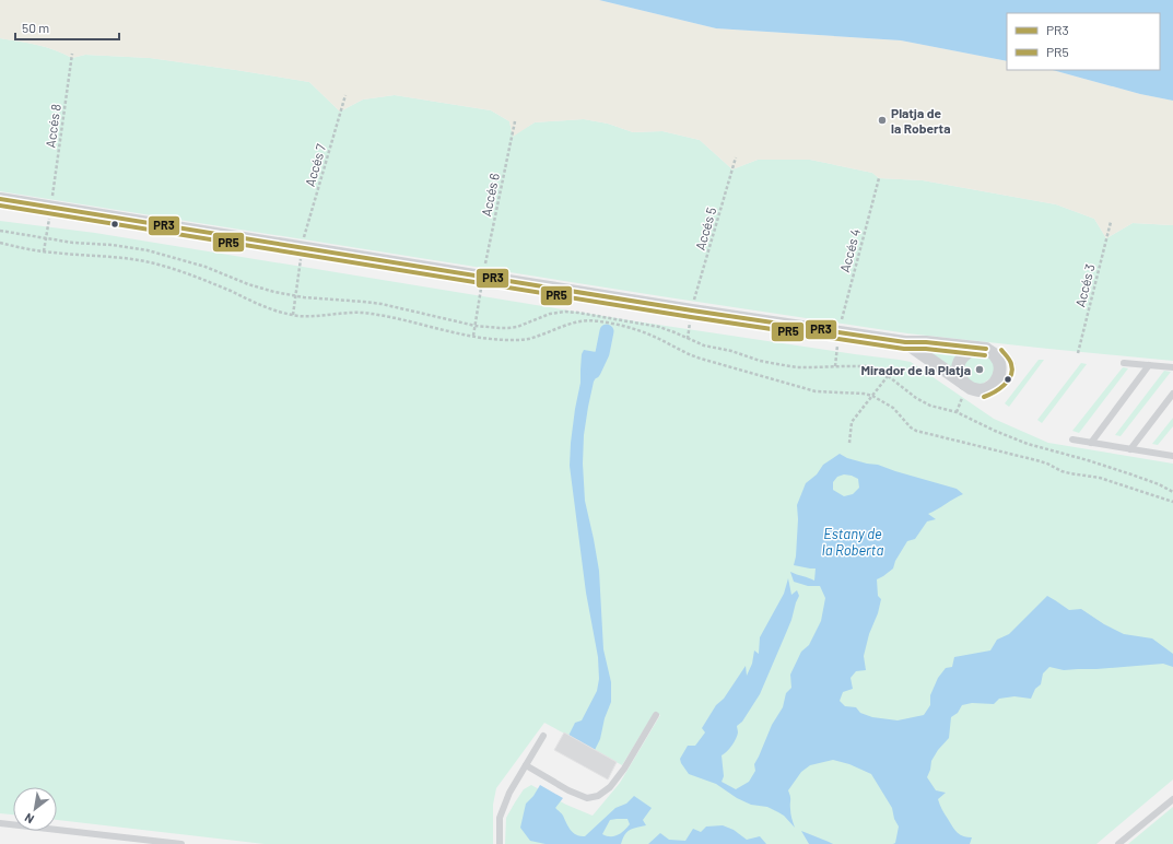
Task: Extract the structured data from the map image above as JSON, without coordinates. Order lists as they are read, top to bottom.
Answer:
{
  "streets": {
    "path": [
      "Accés 8",
      "Accés 7",
      "Accés 6",
      "Accés 5",
      "Accés 4",
      "Accés 3"
    ]
  },
  "water": ["Estany de la Roberta"],
  "places": ["Platja de la Roberta", "Mirador de la Platja"],
  "lines": ["transit line PR3", "transit line PR5"],
  "legend": ["PR3", "PR5"],
  "scale_bar": "50 m",
  "north": "bottom left"
}
